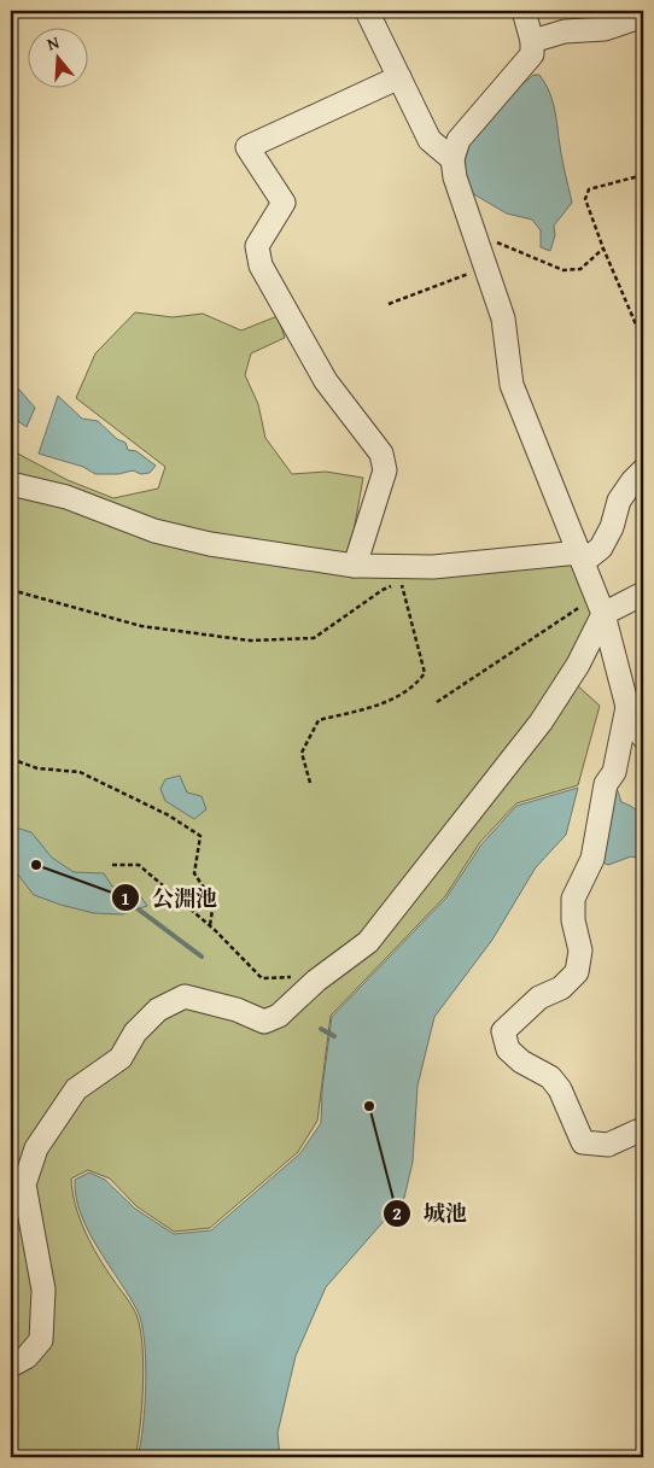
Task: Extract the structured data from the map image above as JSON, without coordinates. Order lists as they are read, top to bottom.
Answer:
{
  "places": ["公淵池", "城池"],
  "north": "top"
}
